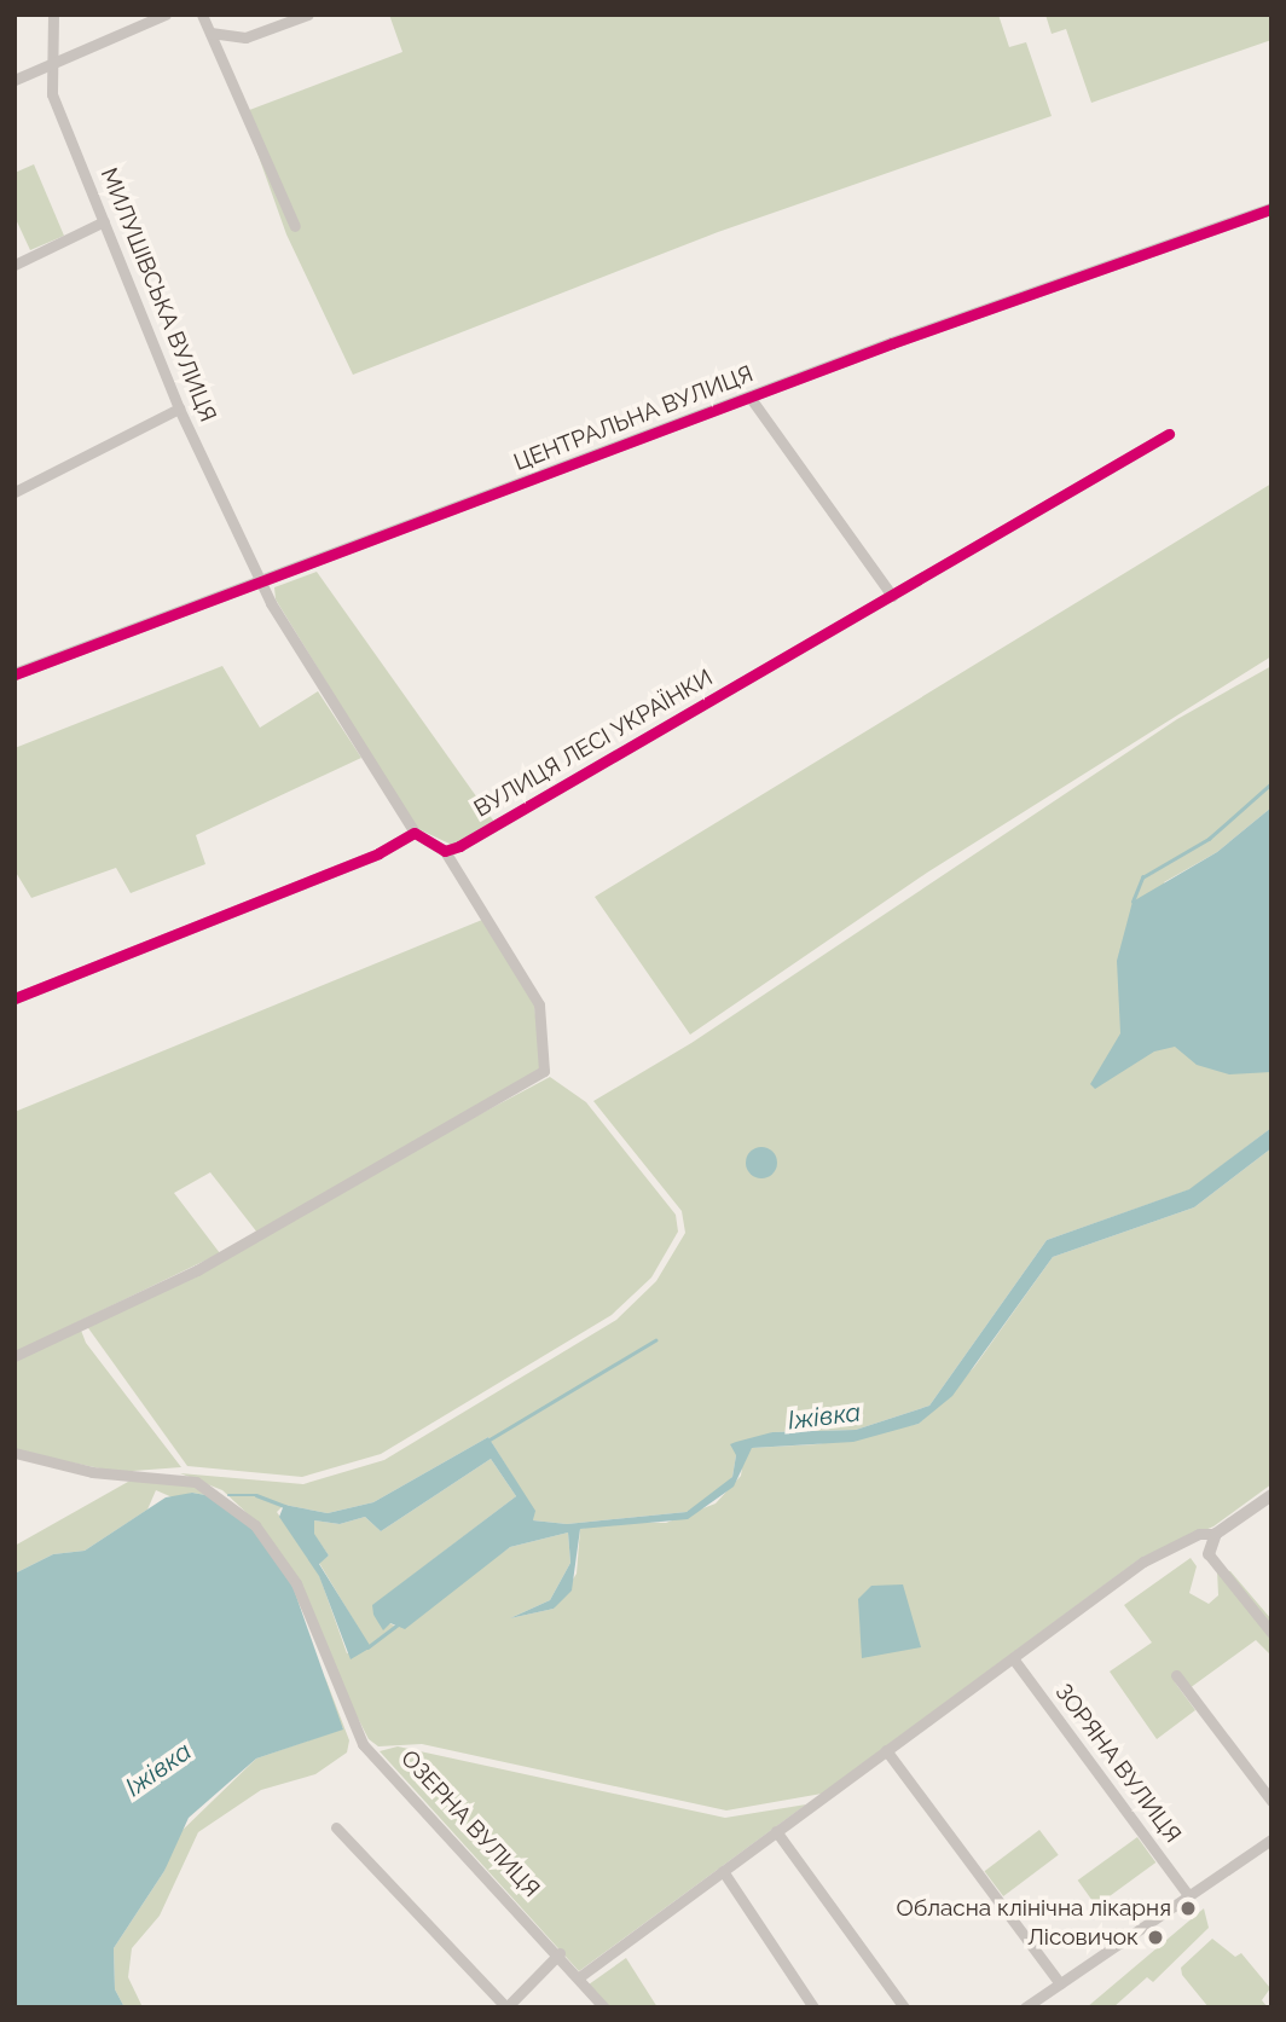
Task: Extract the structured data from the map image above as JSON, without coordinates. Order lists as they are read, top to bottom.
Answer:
{
  "streets": {
    "street": [
      "МИЛУШІВСЬКА ВУЛИЦЯ",
      "ЦЕНТРАЛЬНА ВУЛИЦЯ",
      "ВУЛИЦЯ ЛЕСІ УКРАЇНКИ",
      "ЗОРЯНА ВУЛИЦЯ",
      "ОЗЕРНА ВУЛИЦЯ"
    ]
  },
  "crossings": [
    ["МИЛУШІВСЬКА ВУЛИЦЯ", "ЦЕНТРАЛЬНА ВУЛИЦЯ"]
  ],
  "water": ["Іжівка"],
  "places": ["Обласна клінічна лікарня", "Лісовичок"]
}
